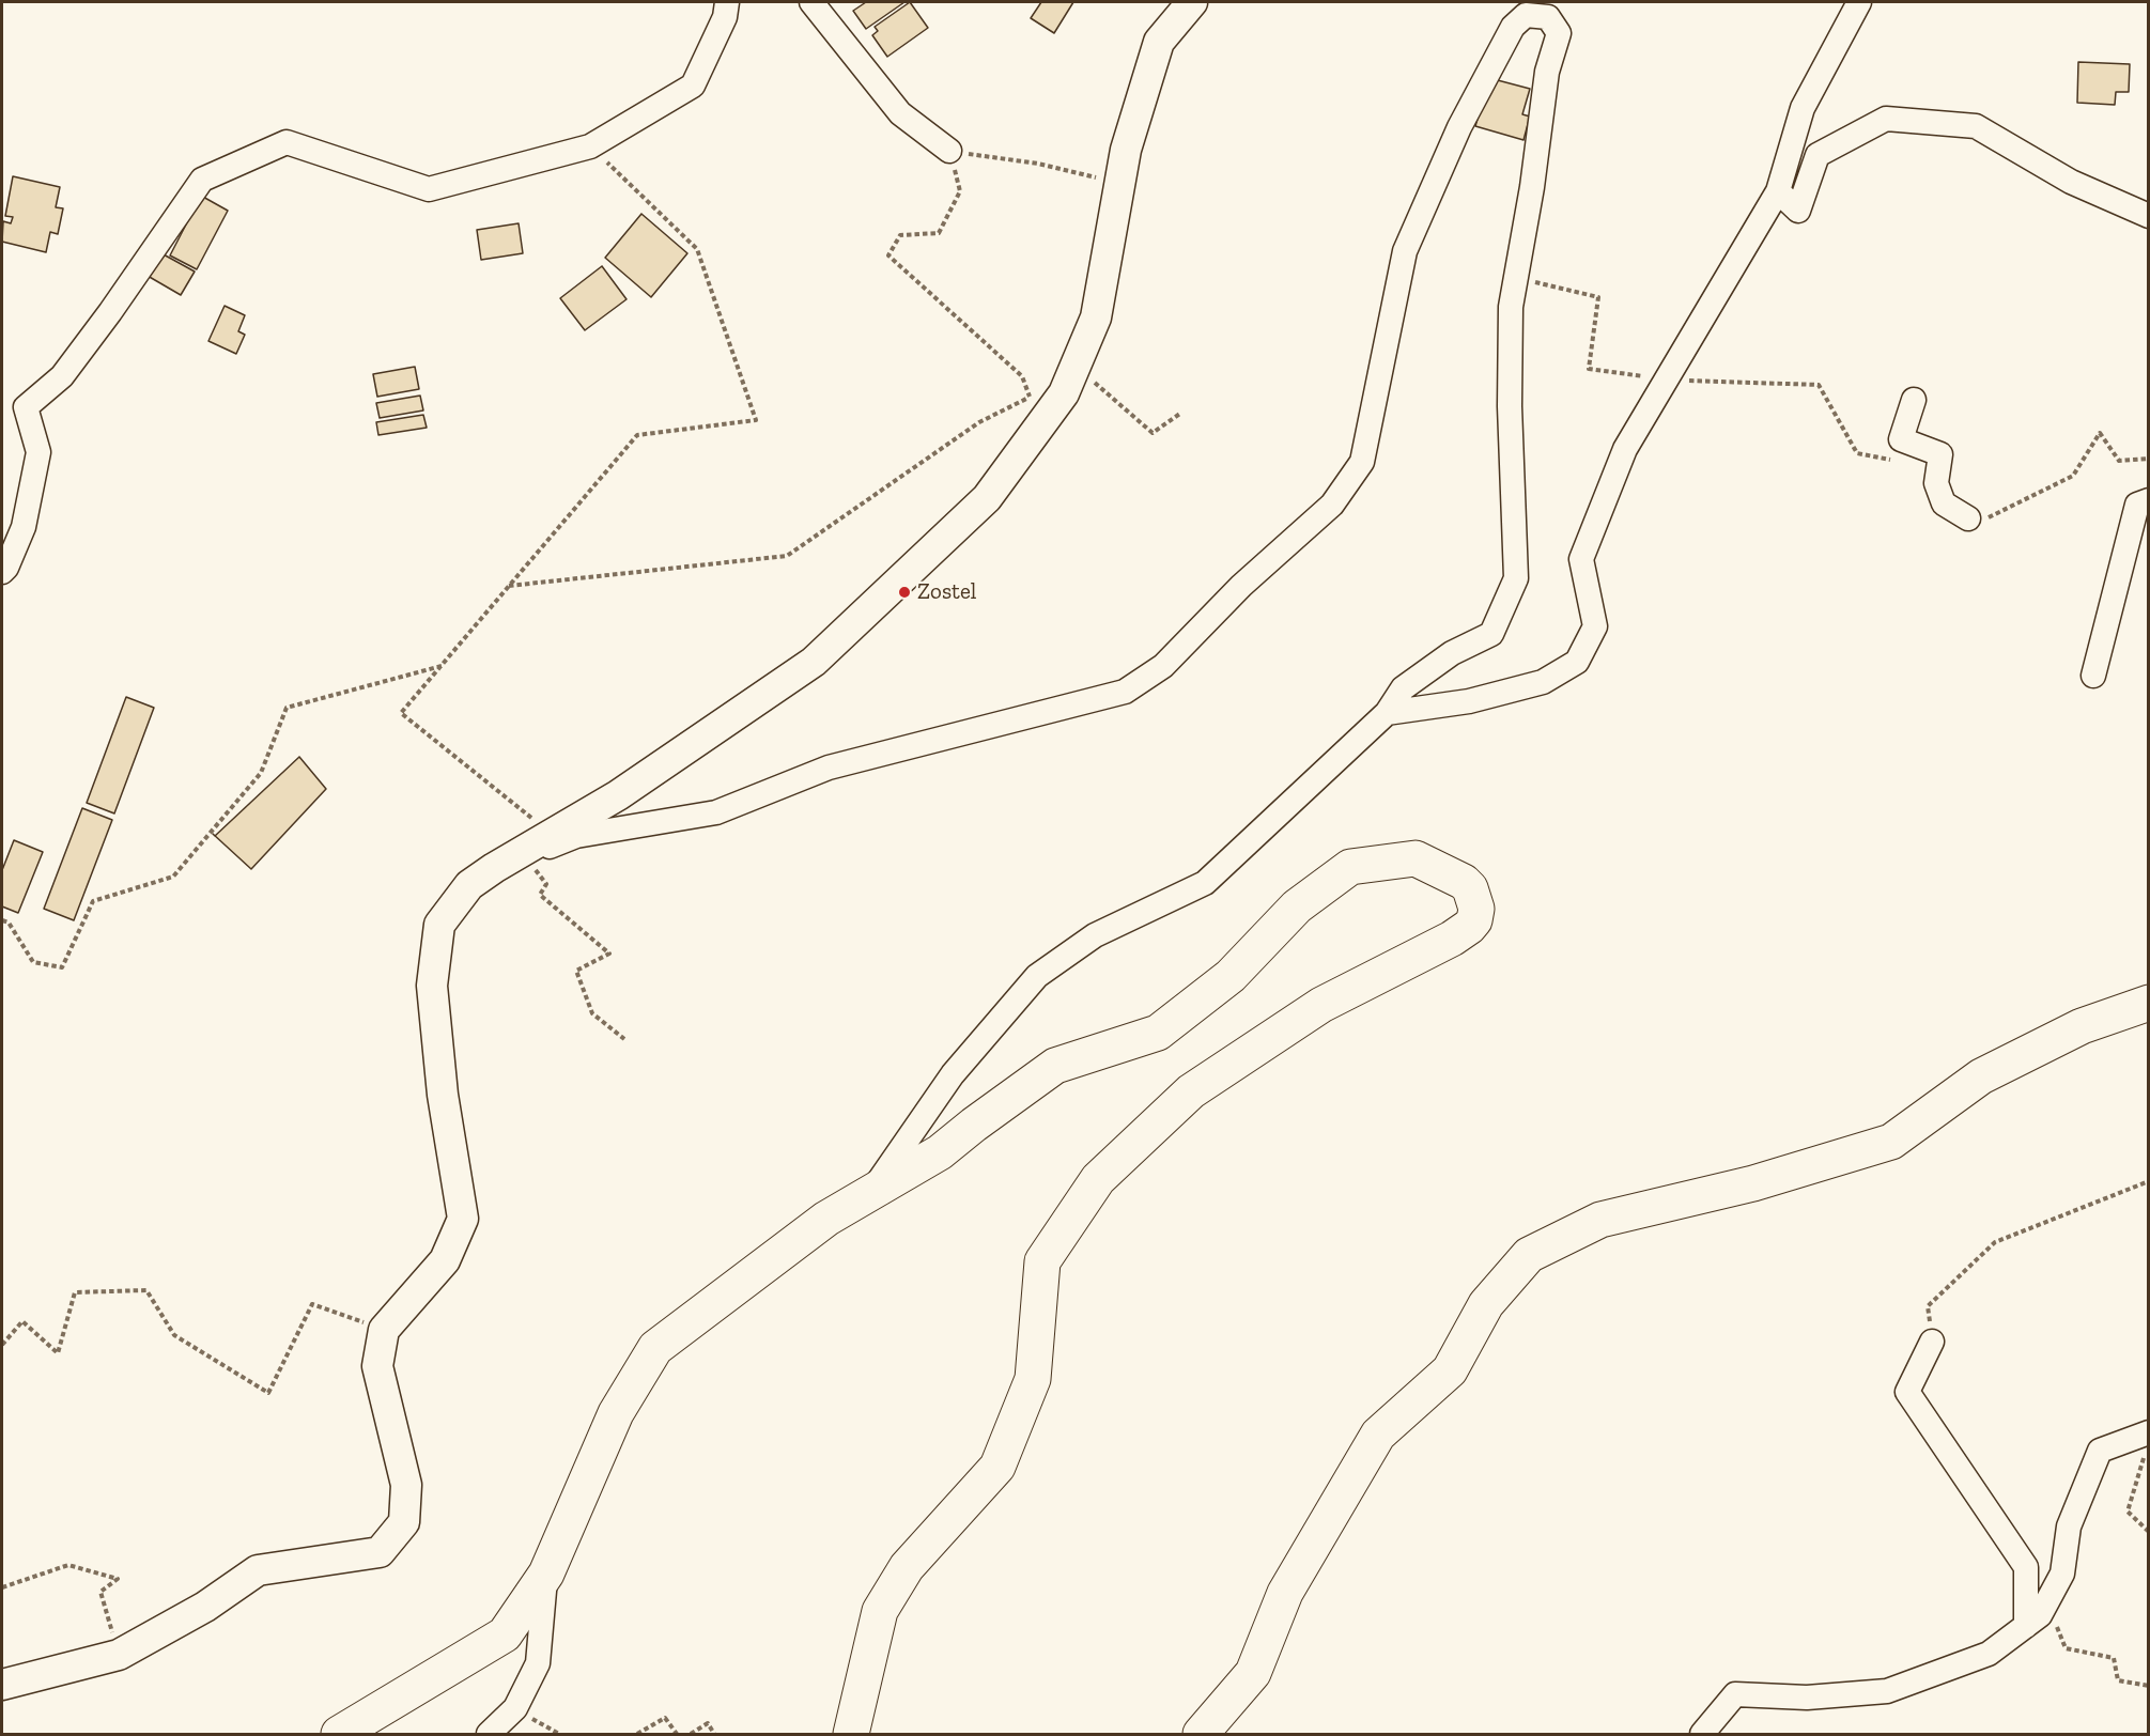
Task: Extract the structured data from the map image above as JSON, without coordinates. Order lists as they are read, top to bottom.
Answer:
{
  "places": ["Zostel"]
}
